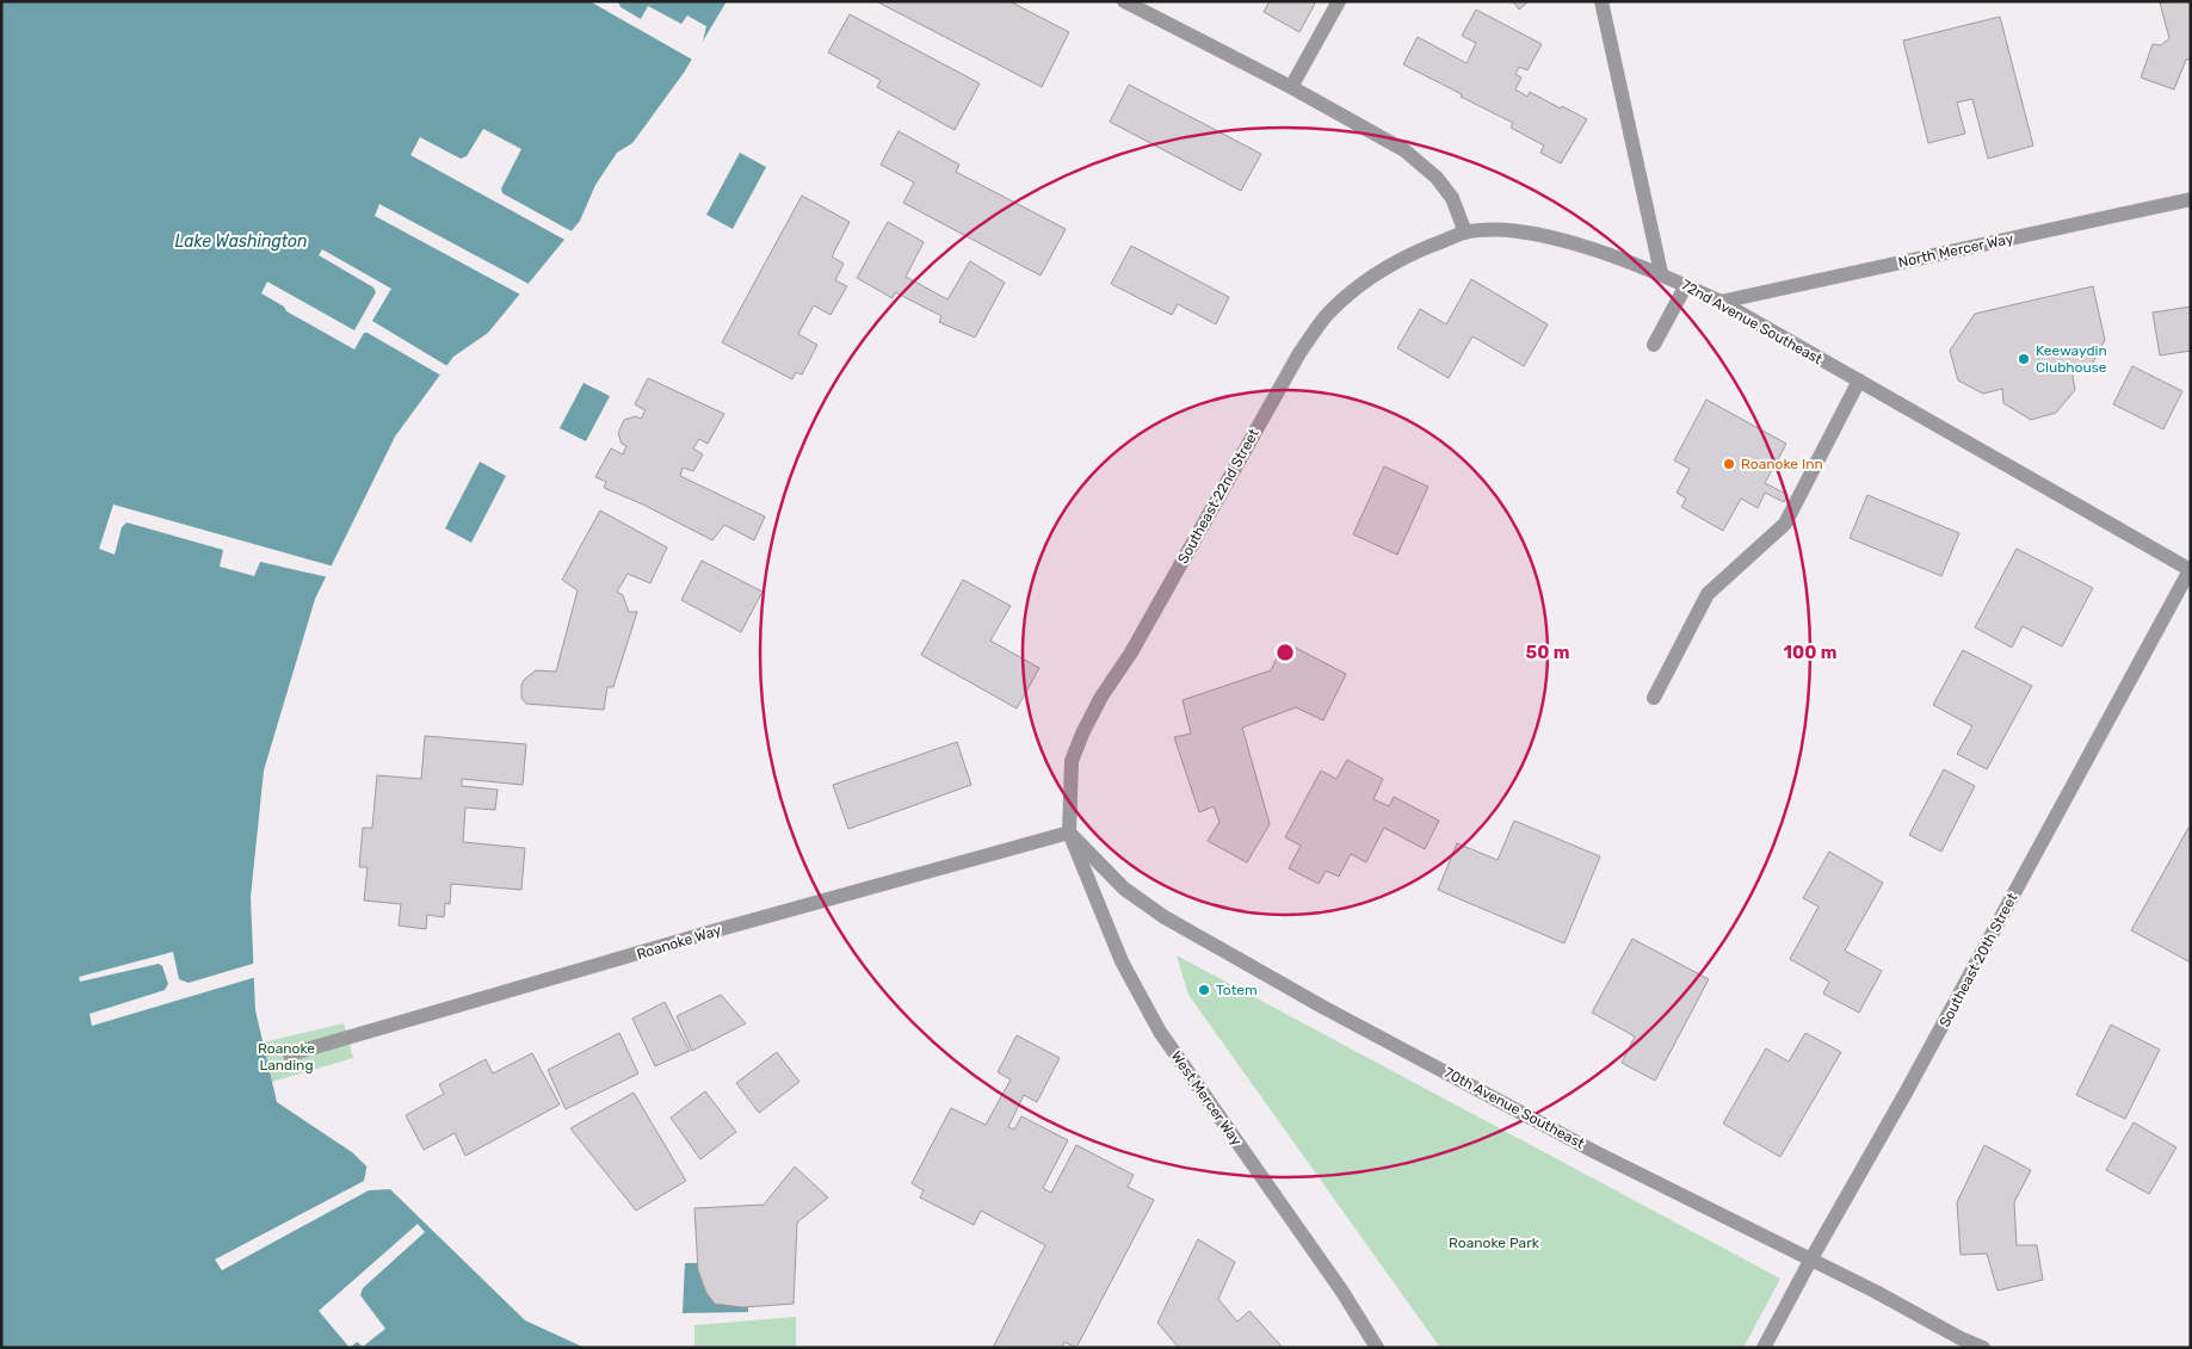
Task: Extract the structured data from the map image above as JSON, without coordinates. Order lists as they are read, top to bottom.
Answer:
{
  "streets": {
    "street": [
      "North Mercer Way",
      "72nd Avenue Southeast",
      "Southeast 22nd Street",
      "Roanoke Way",
      "Southeast 20th Street",
      "West Mercer Way",
      "70th Avenue Southeast"
    ]
  },
  "crossings": [
    ["North Mercer Way", "72nd Avenue Southeast"],
    ["72nd Avenue Southeast", "Southeast 22nd Street"],
    ["72nd Avenue Southeast", "Southeast 20th Street"],
    ["Southeast 22nd Street", "Roanoke Way"],
    ["Southeast 22nd Street", "West Mercer Way"],
    ["Southeast 22nd Street", "70th Avenue Southeast"],
    ["Roanoke Way", "West Mercer Way"],
    ["Roanoke Way", "70th Avenue Southeast"],
    ["Southeast 20th Street", "70th Avenue Southeast"],
    ["West Mercer Way", "70th Avenue Southeast"]
  ],
  "water": ["Lake Washington"],
  "parks": ["Roanoke Landing", "Roanoke Park"],
  "places": ["Keewaydin Clubhouse", "Roanoke Inn", "Totem"],
  "rings": ["50 m", "100 m"]
}
